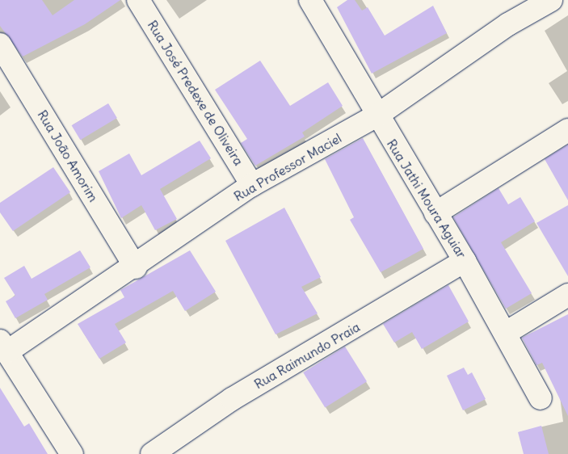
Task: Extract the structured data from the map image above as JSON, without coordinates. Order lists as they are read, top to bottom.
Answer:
{
  "streets": {
    "street": [
      "Rua José Predexe de Oliveira",
      "Rua João Amorim",
      "Rua Professor Maciel",
      "Rua Jathi Moura Aguiar",
      "Rua Raimundo Praia"
    ]
  },
  "crossings": [
    ["Rua José Predexe de Oliveira", "Rua Professor Maciel"],
    ["Rua João Amorim", "Rua Professor Maciel"],
    ["Rua Professor Maciel", "Rua Jathi Moura Aguiar"],
    ["Rua Jathi Moura Aguiar", "Rua Raimundo Praia"]
  ]
}
